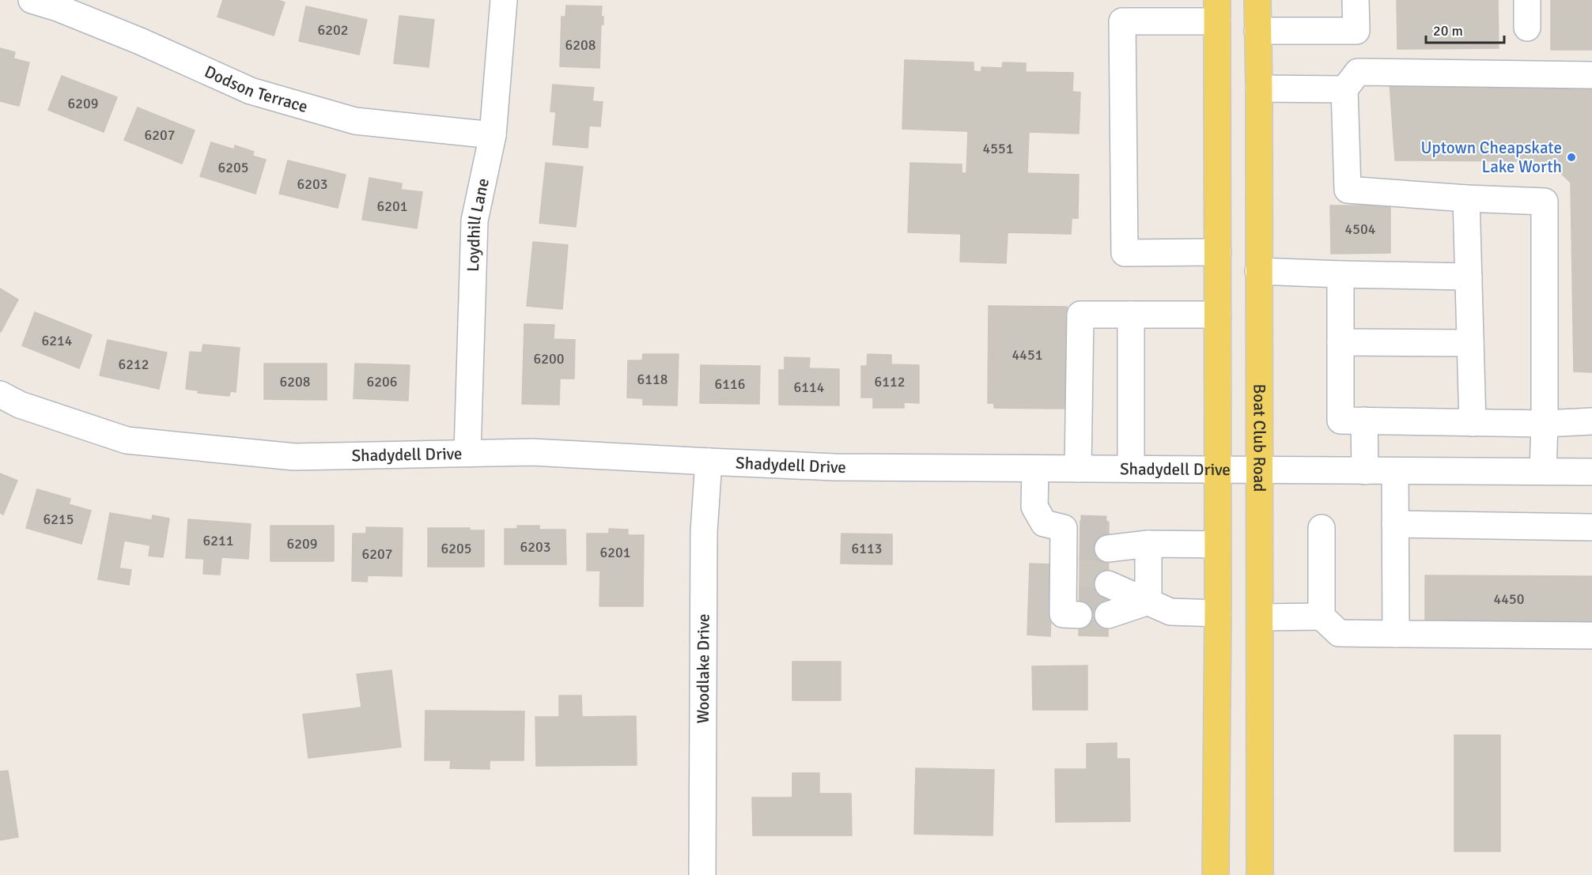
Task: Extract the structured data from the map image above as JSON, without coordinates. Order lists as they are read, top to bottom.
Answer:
{
  "streets": {
    "main road": ["Boat Club Road"],
    "street": [
      "Dodson Terrace",
      "Loydhill Lane",
      "Shadydell Drive",
      "Woodlake Drive"
    ]
  },
  "crossings": [
    ["Dodson Terrace", "Loydhill Lane"],
    ["Loydhill Lane", "Shadydell Drive"],
    ["Boat Club Road", "Shadydell Drive"],
    ["Shadydell Drive", "Woodlake Drive"]
  ],
  "places": ["Uptown Cheapskate Lake Worth"],
  "house_numbers": [
    "6202",
    "6208",
    "6209",
    "6207",
    "4551",
    "6205",
    "6203",
    "6201",
    "4504",
    "6214",
    "4451",
    "6200",
    "6212",
    "6118",
    "6208",
    "6206",
    "6112",
    "6116",
    "6114",
    "6215",
    "6211",
    "6209",
    "6203",
    "6205",
    "6113",
    "6201",
    "6207",
    "4450"
  ],
  "scale_bar": "20 m"
}
